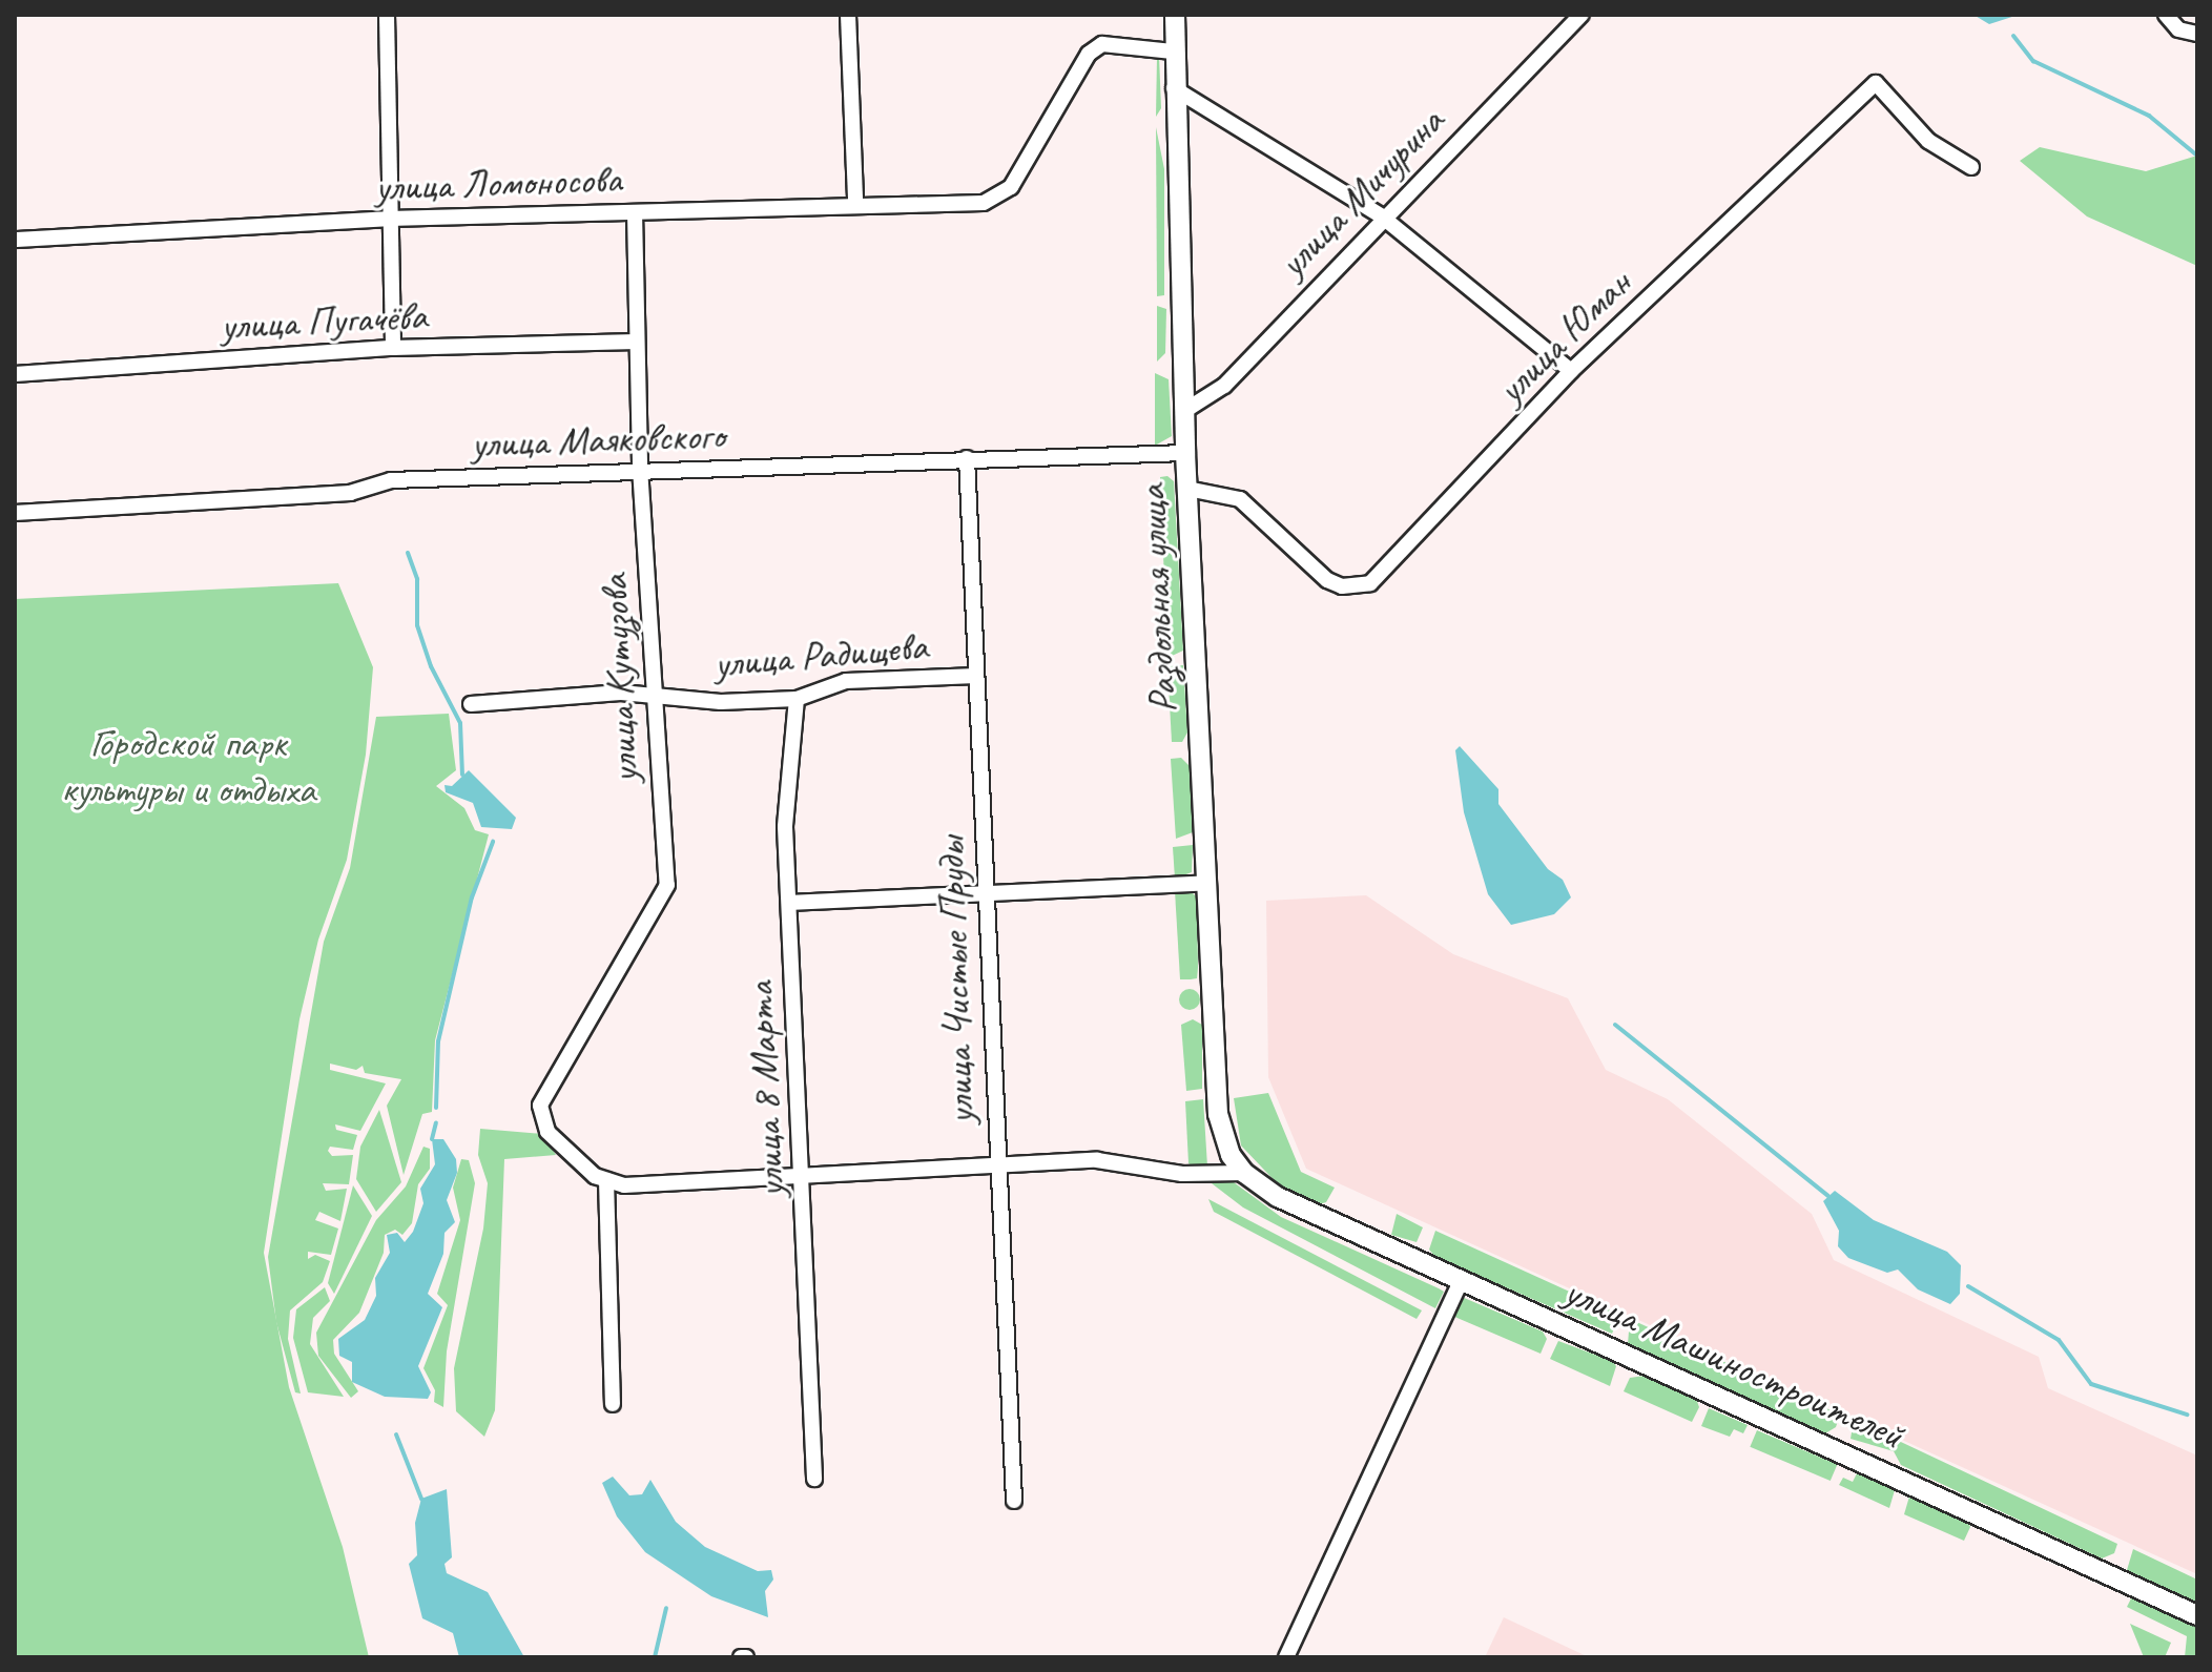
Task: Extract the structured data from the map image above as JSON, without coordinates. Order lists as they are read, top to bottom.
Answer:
{
  "streets": {
    "street": [
      "улица Ломоносова",
      "улица Мичурина",
      "улица Пугачёва",
      "улица Юман",
      "улица Маяковского",
      "Раздольная улица",
      "улица Радищева",
      "улица Кутузова",
      "улица Чистые Пруды",
      "улица 8 Марта",
      "улица Машиностроителей"
    ]
  },
  "crossings": [
    ["улица Ломоносова", "Раздольная улица"],
    ["улица Ломоносова", "улица Кутузова"],
    ["улица Мичурина", "Раздольная улица"],
    ["улица Пугачёва", "улица Кутузова"],
    ["улица Юман", "Раздольная улица"],
    ["улица Маяковского", "Раздольная улица"],
    ["улица Маяковского", "улица Кутузова"],
    ["улица Маяковского", "улица Чистые Пруды"],
    ["Раздольная улица", "улица Машиностроителей"],
    ["улица Радищева", "улица Кутузова"],
    ["улица Радищева", "улица Чистые Пруды"],
    ["улица Радищева", "улица 8 Марта"]
  ],
  "parks": ["Городской парк культуры и отдыха"]
}
